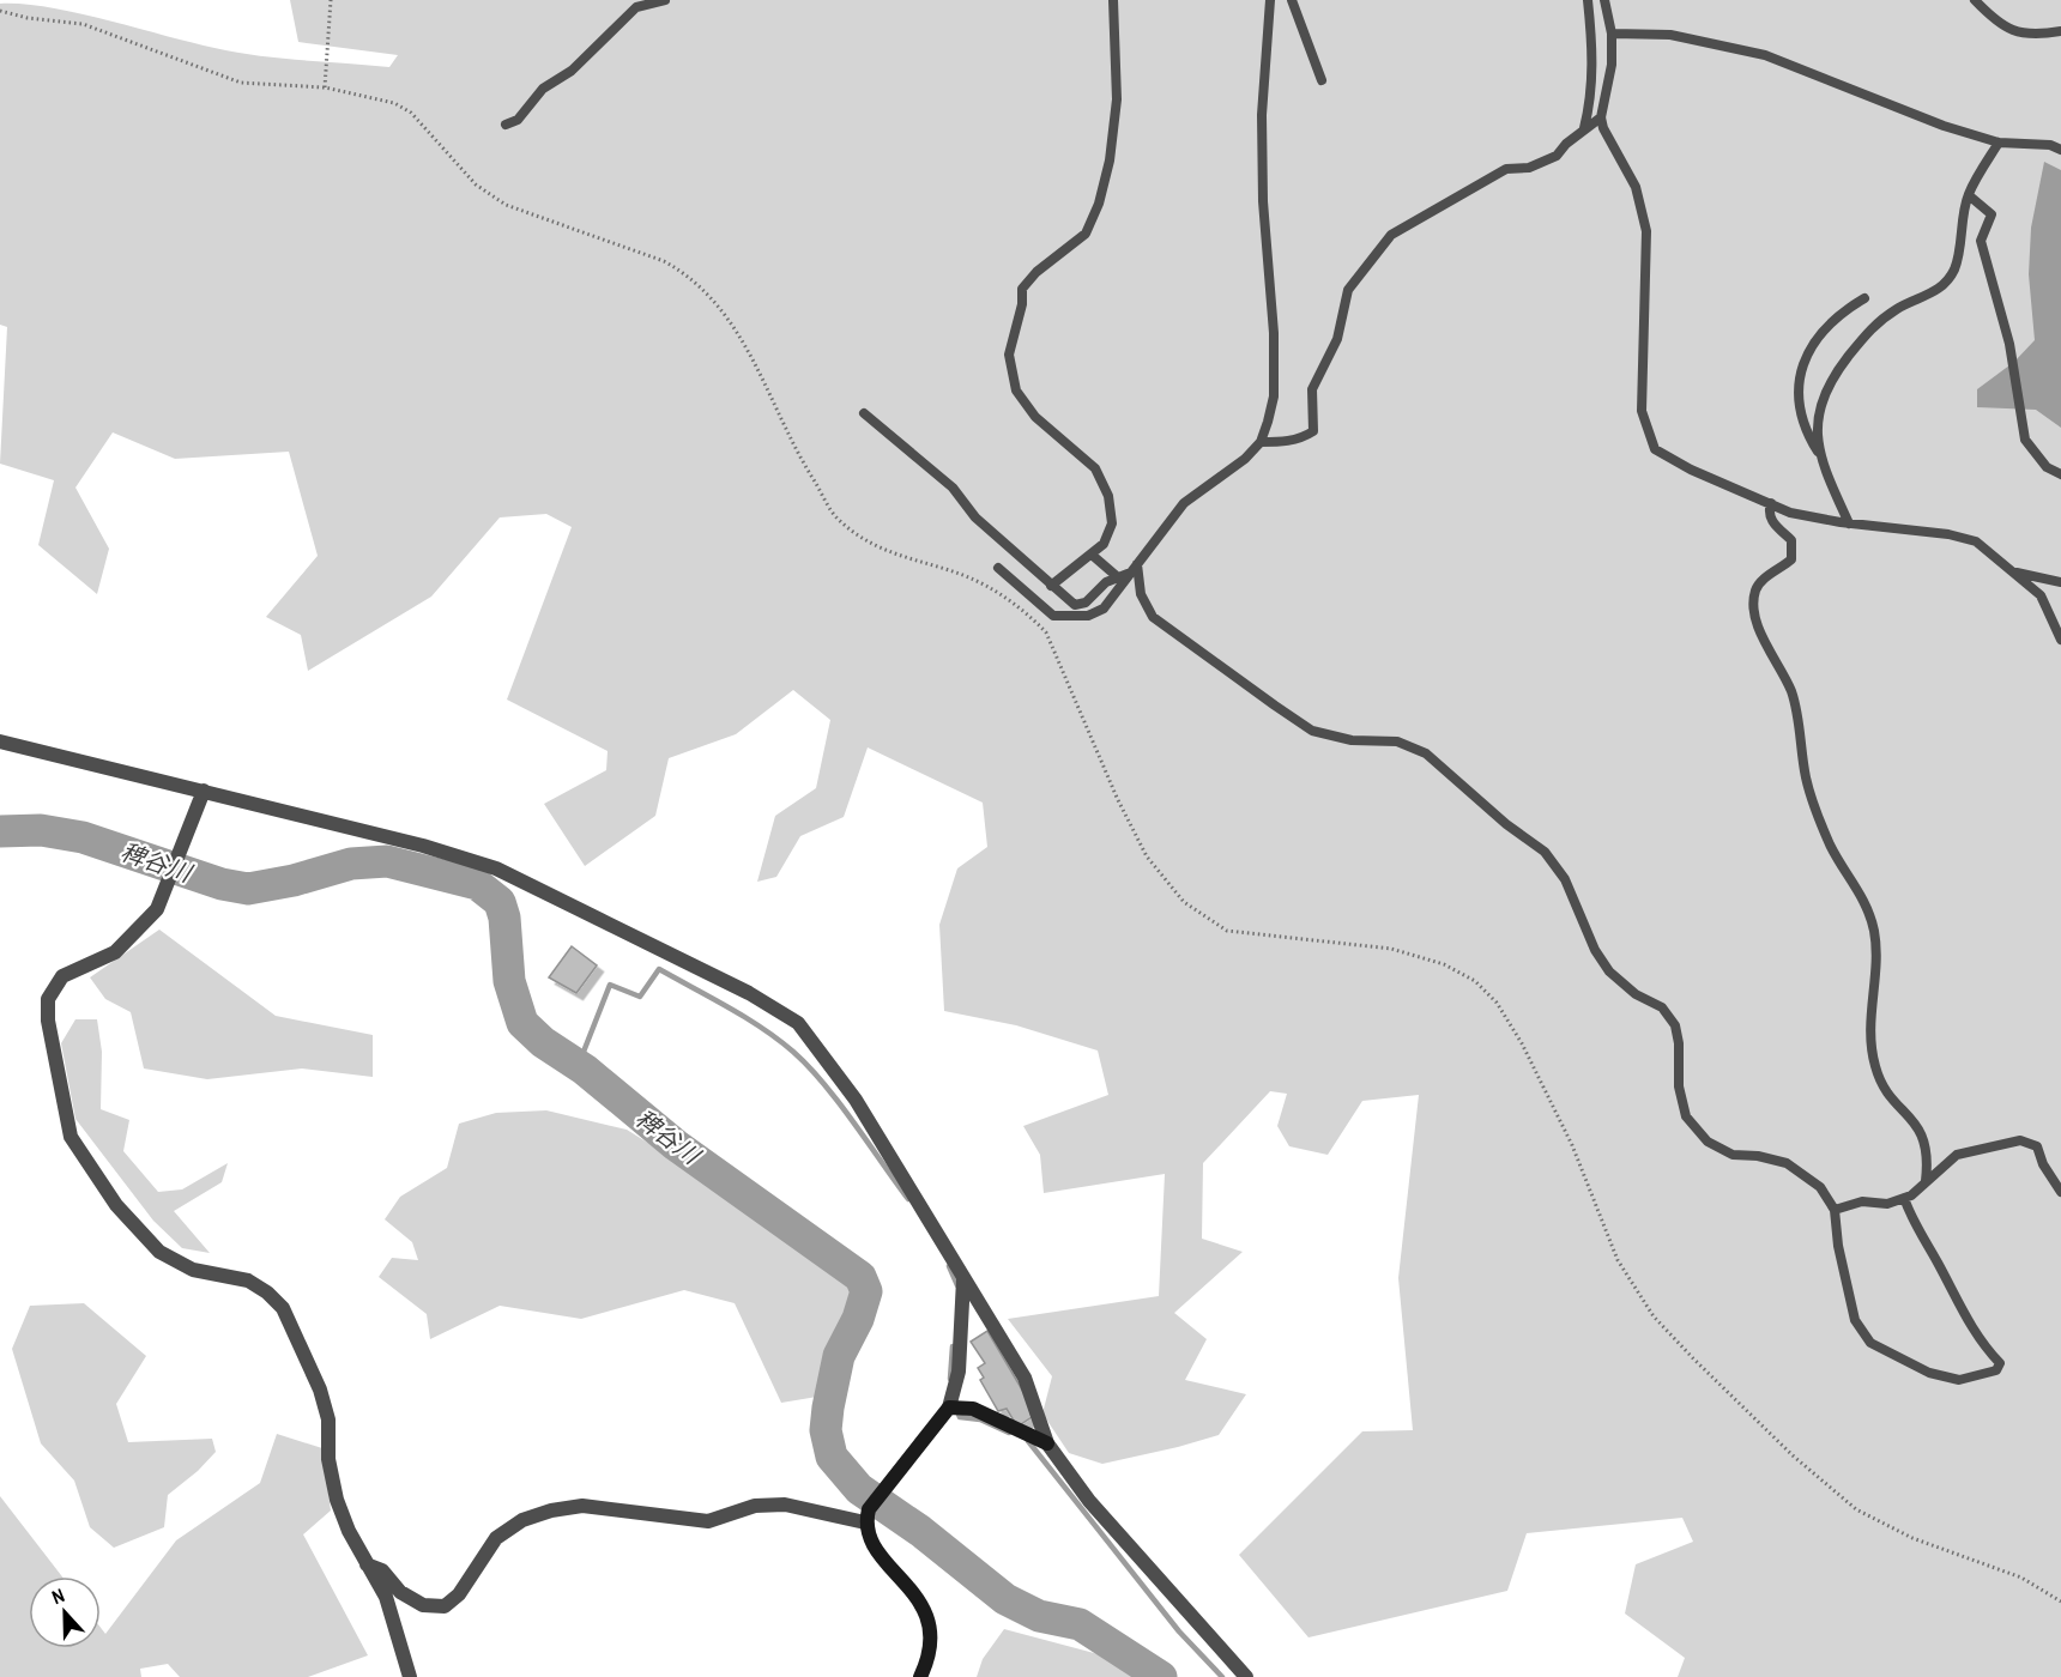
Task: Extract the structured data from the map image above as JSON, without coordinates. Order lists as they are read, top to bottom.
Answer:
{
  "water": ["稗谷川"],
  "north": "top"
}
